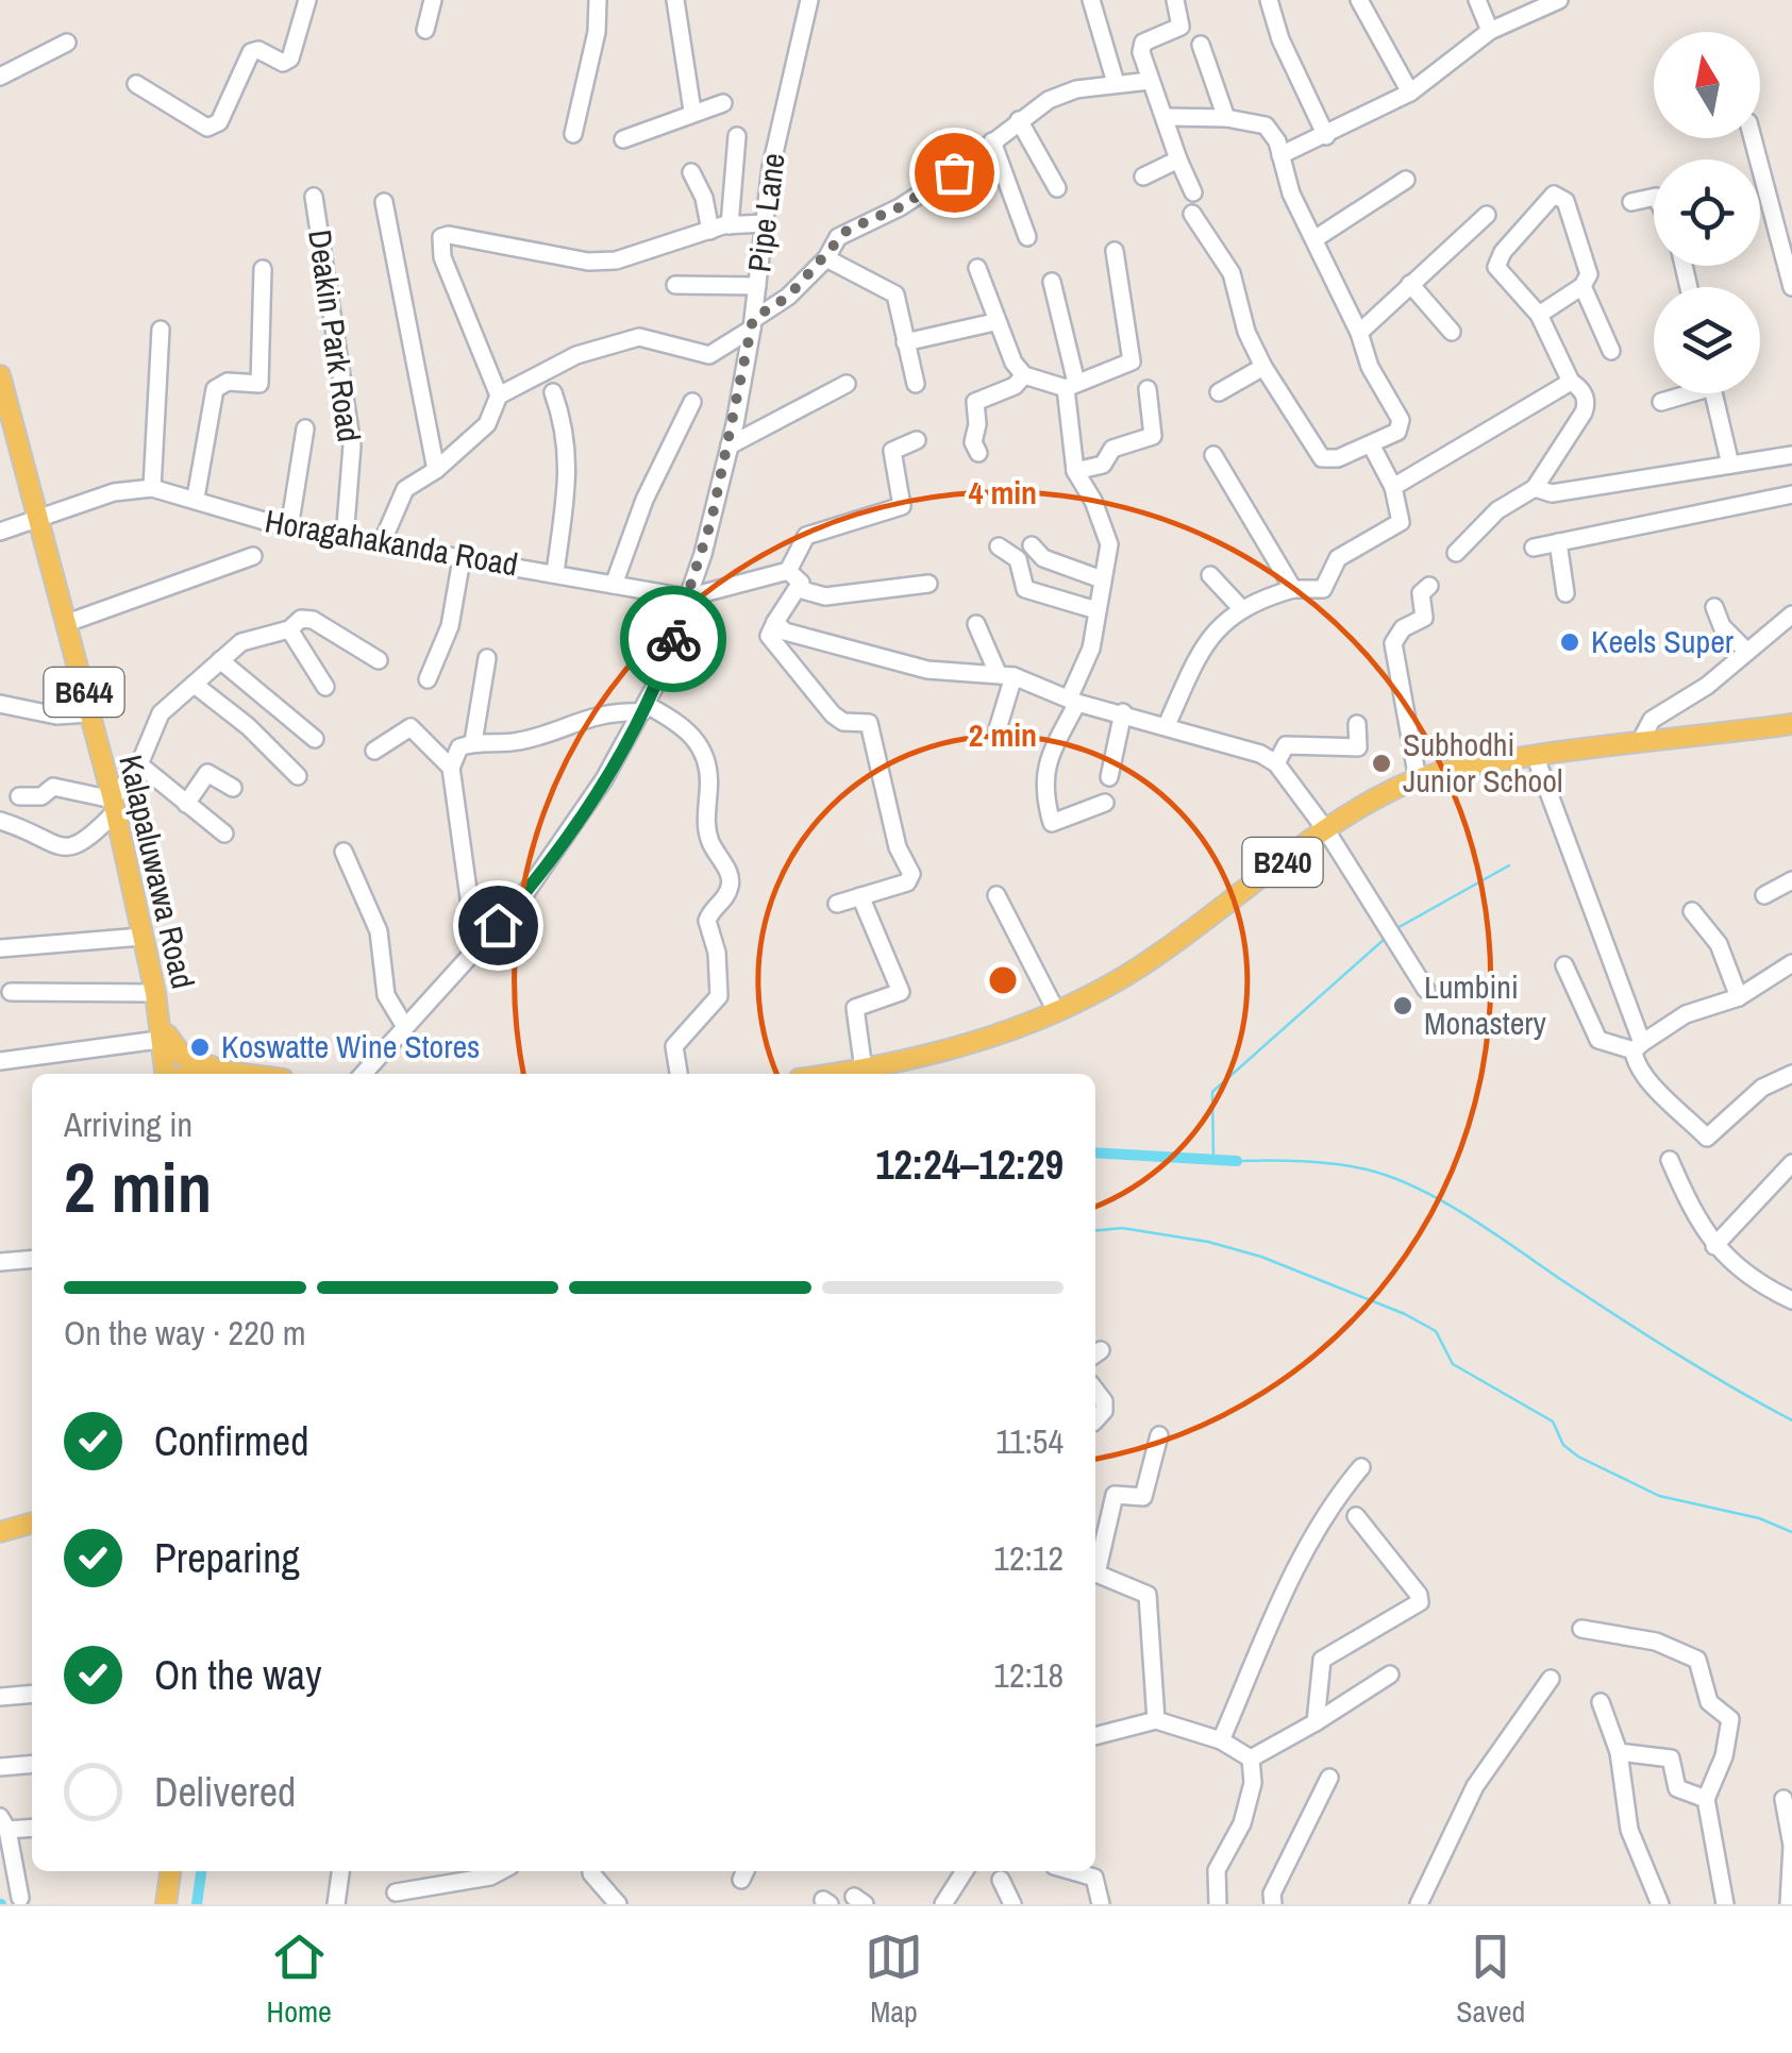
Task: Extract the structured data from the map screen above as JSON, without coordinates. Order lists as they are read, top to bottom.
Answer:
{
  "streets": {
    "main road": ["B644", "B240", "Kalapaluwawa Road"],
    "street": ["Pipe Lane", "Deakin Park Road", "Horagahakanda Road"]
  },
  "crossings": [
    ["Pipe Lane", "Horagahakanda Road"],
    ["Deakin Park Road", "Horagahakanda Road"],
    ["Horagahakanda Road", "Kalapaluwawa Road"]
  ],
  "places": [
    "Keels Super",
    "Subhodhi Junior School",
    "Lumbini Monastery",
    "Koswatte Wine Stores"
  ],
  "north": "top",
  "page": {
    "heading": ["2 min", "Arriving in", "12:24–12:29"],
    "bar": "On the way · 220 m",
    "list": [
      ["Confirmed", "11:54"],
      ["Preparing", "12:12"],
      ["On the way", "12:18"],
      "Delivered"
    ],
    "tabs": ["Home", "Map", "Saved"]
  },
  "rings": ["4 min", "2 min"]
}
